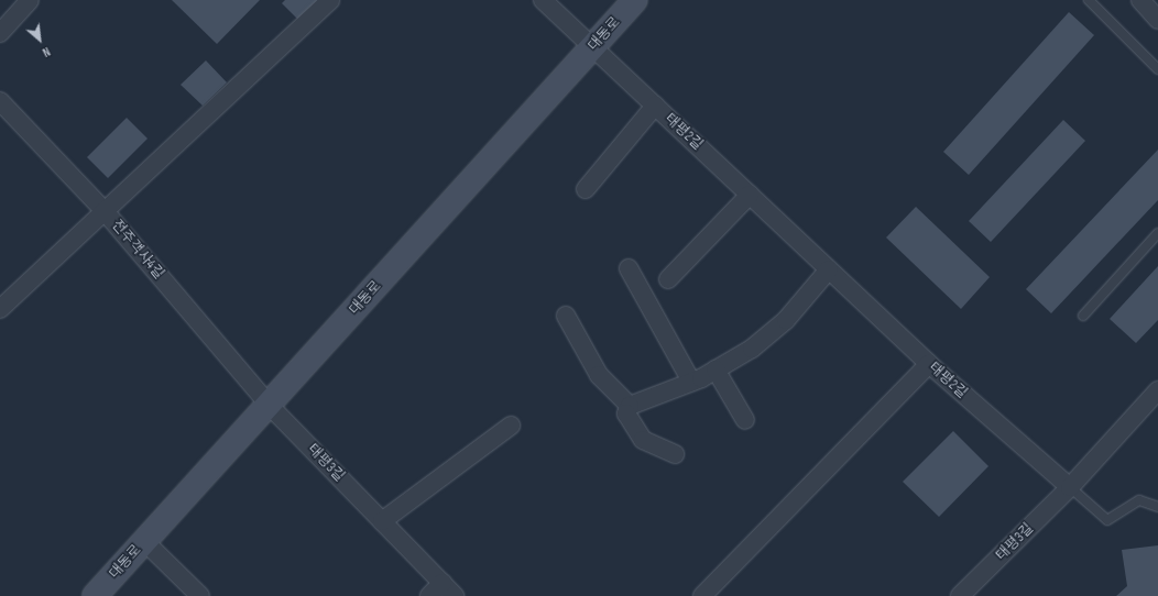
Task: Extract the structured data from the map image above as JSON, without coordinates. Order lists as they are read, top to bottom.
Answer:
{
  "streets": {
    "street": [
      "대동로",
      "태평2길",
      "전주객사4길",
      "태평3길"
    ]
  },
  "crossings": [
    ["대동로", "태평2길"],
    ["대동로", "전주객사4길"],
    ["대동로", "태평3길"],
    ["태평2길", "태평3길"],
    ["전주객사4길", "태평3길"]
  ],
  "north": "bottom right"
}
